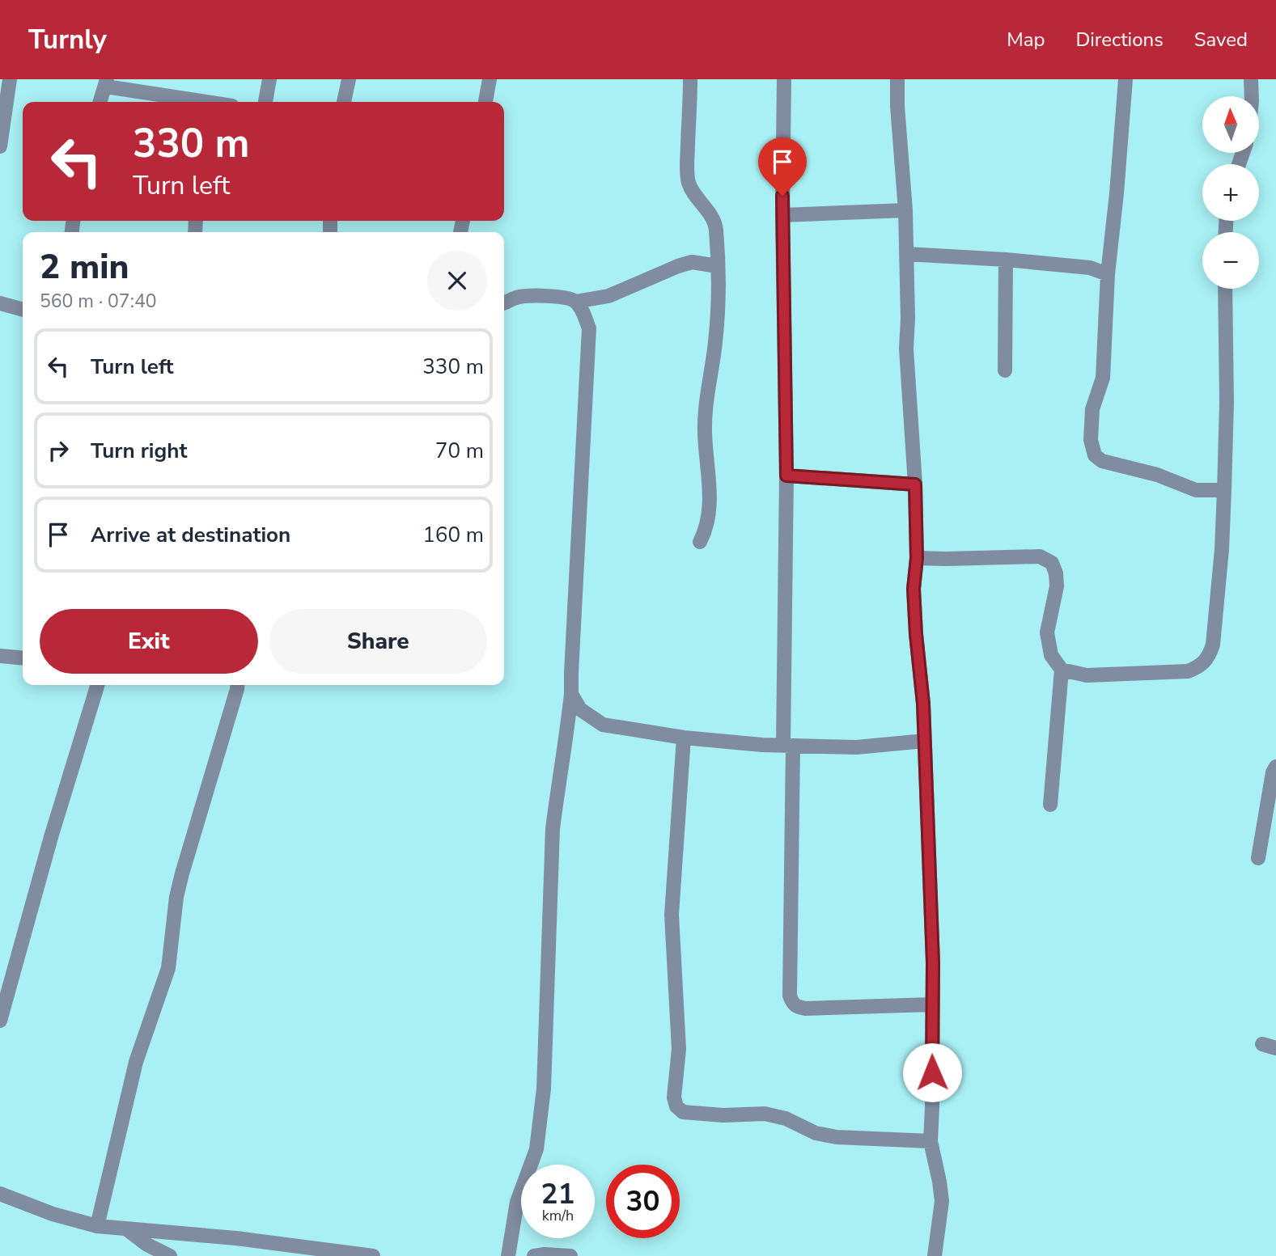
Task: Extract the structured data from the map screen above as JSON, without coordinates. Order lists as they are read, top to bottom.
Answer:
{
  "north": "top",
  "page": {
    "header": "Turnly",
    "nav": ["Map", "Directions", "Saved"],
    "map_buttons": ["+", "−"],
    "turn": ["330 m", "Turn left"],
    "heading": ["2 min", "560 m · 07:40"],
    "list": [
      {
        "name": "Turn left",
        "value": "330 m"
      },
      {
        "name": "Turn right",
        "value": "70 m"
      },
      {
        "name": "Arrive at destination",
        "value": "160 m"
      }
    ],
    "buttons": ["Exit", "Share"],
    "speed": "21 km/h",
    "limit": "30"
  }
}
